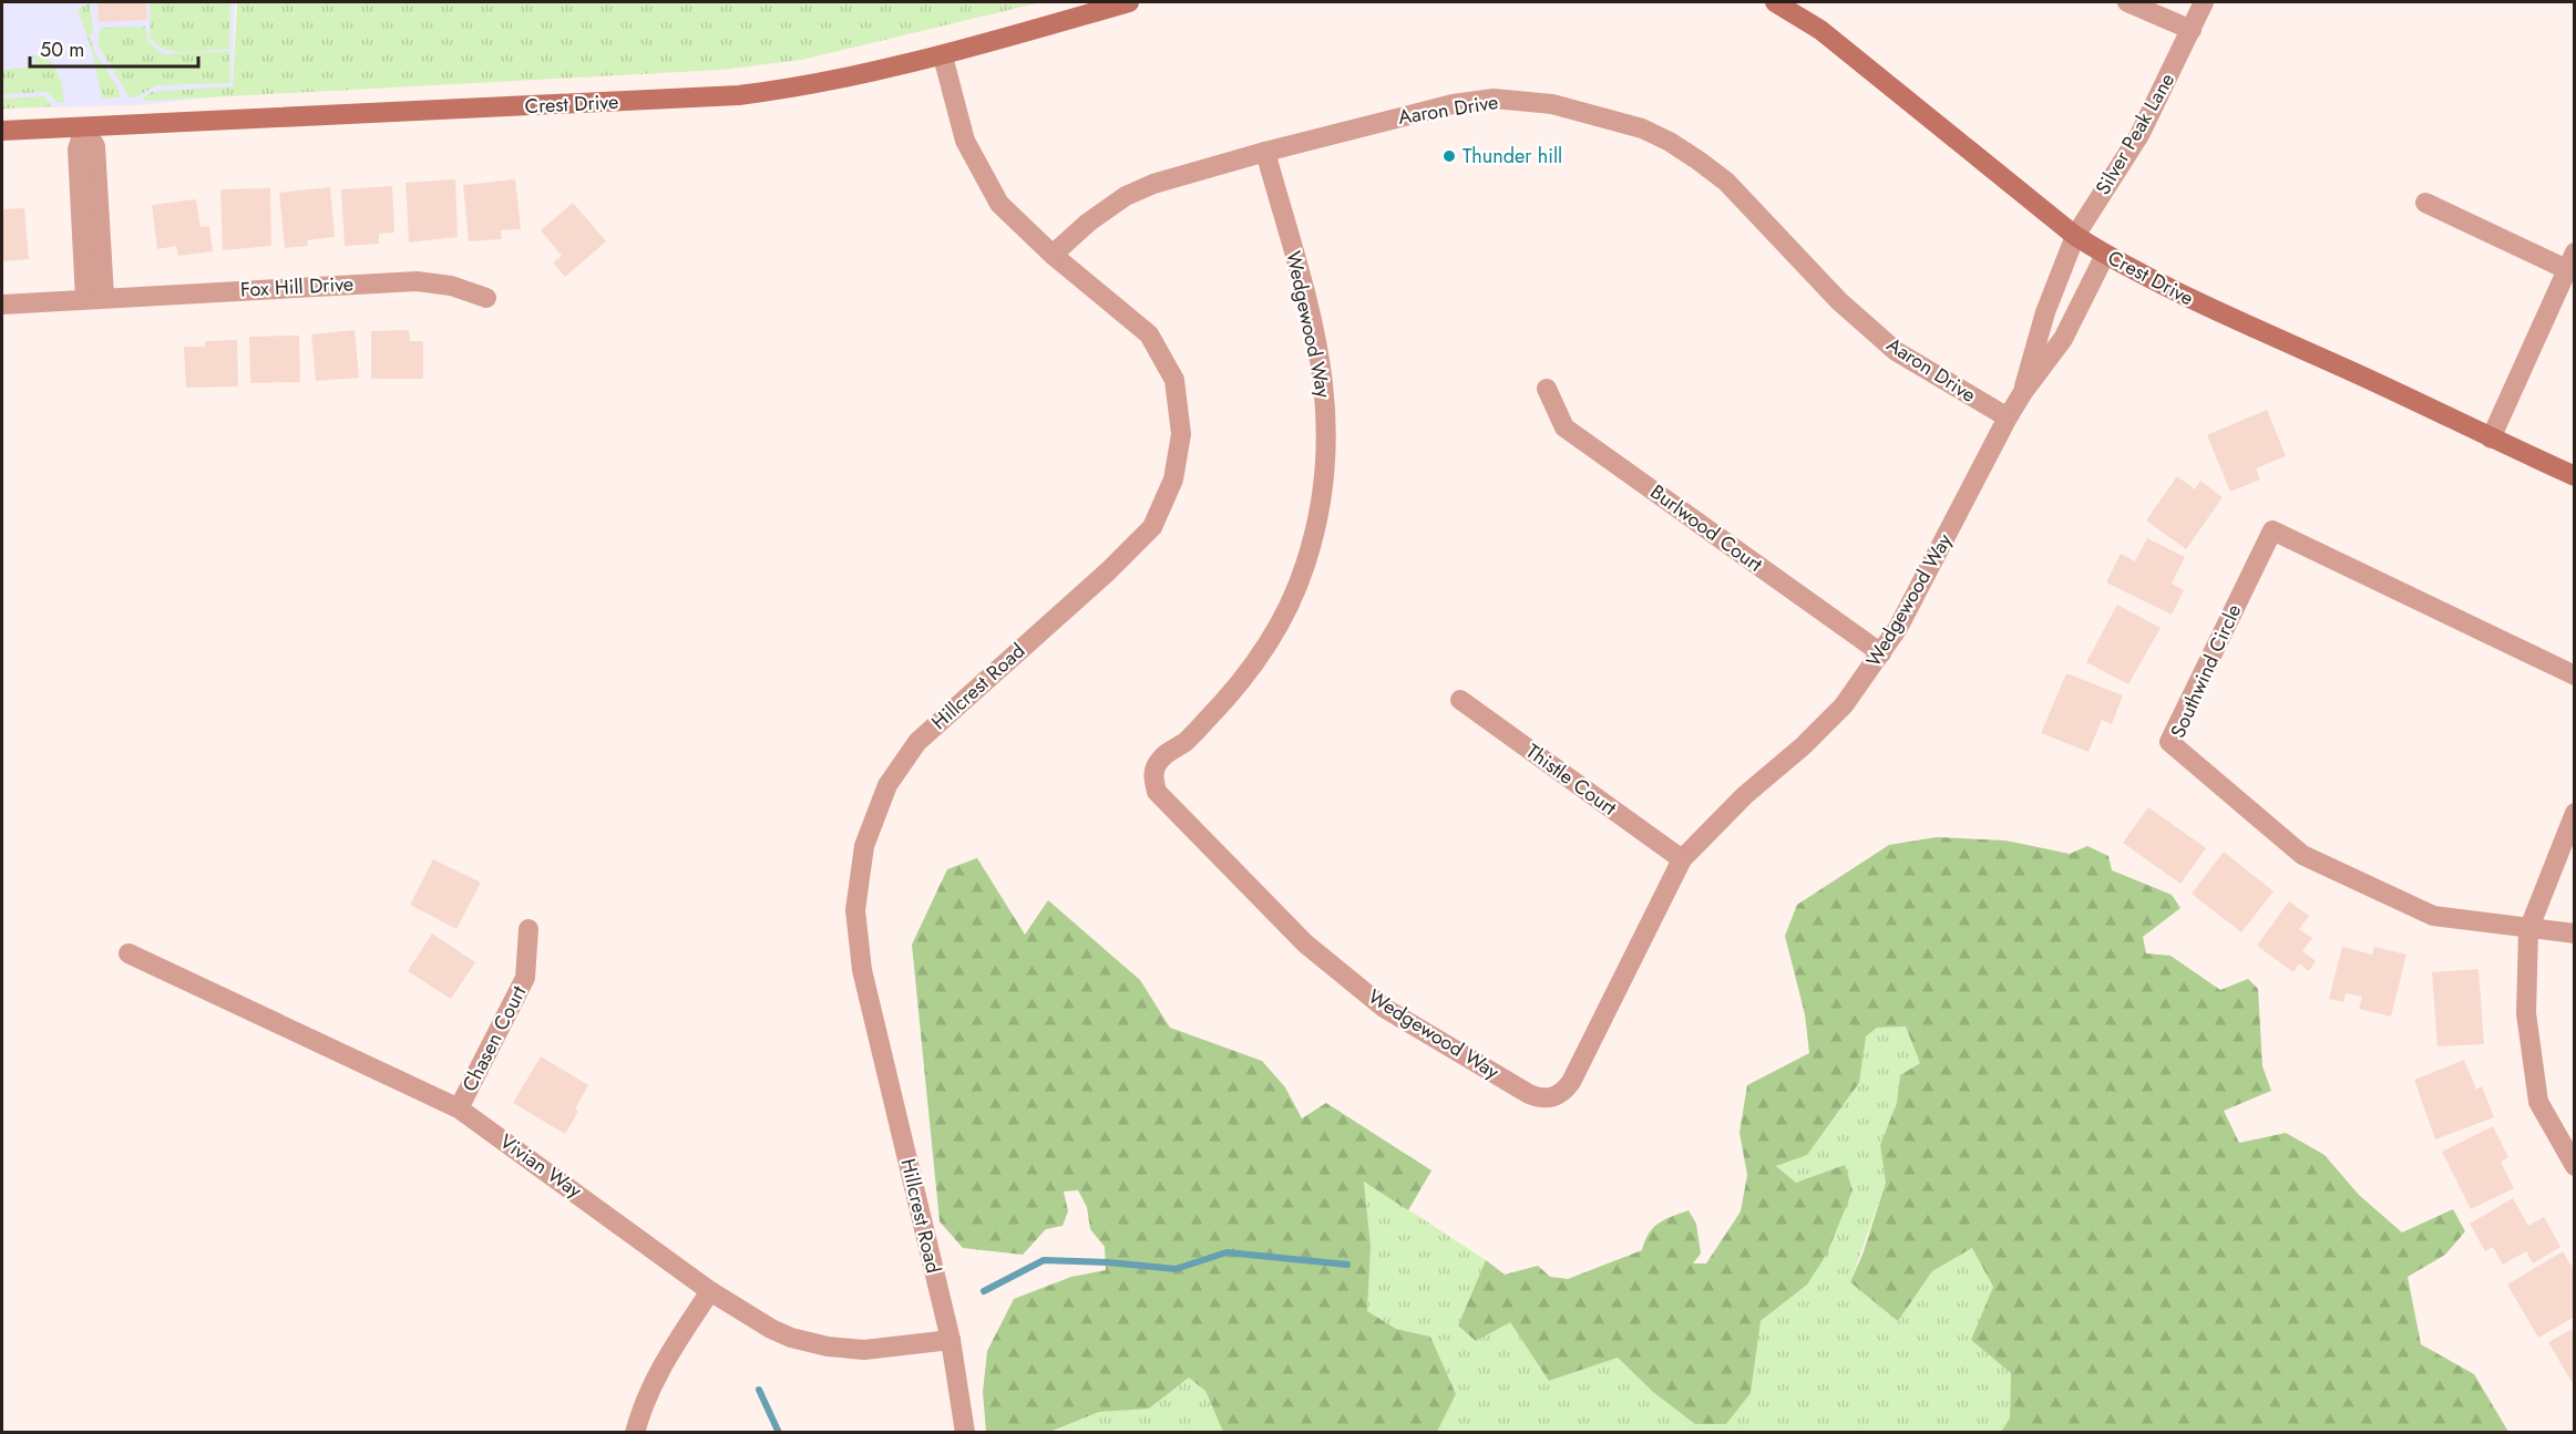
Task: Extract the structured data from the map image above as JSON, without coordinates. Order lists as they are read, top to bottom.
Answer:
{
  "streets": {
    "street": [
      "Crest Drive",
      "Aaron Drive",
      "Silver Peak Lane",
      "Fox Hill Drive",
      "Wedgewood Way",
      "Burlwood Court",
      "Southwind Circle",
      "Hillcrest Road",
      "Thistle Court",
      "Chasen Court",
      "Vivian Way"
    ]
  },
  "crossings": [
    ["Crest Drive", "Silver Peak Lane"],
    ["Crest Drive", "Wedgewood Way"],
    ["Crest Drive", "Hillcrest Road"],
    ["Aaron Drive", "Wedgewood Way"],
    ["Aaron Drive", "Hillcrest Road"],
    ["Silver Peak Lane", "Wedgewood Way"],
    ["Wedgewood Way", "Burlwood Court"],
    ["Wedgewood Way", "Thistle Court"],
    ["Hillcrest Road", "Vivian Way"],
    ["Chasen Court", "Vivian Way"]
  ],
  "places": ["Thunder hill"],
  "scale_bar": "50 m"
}
